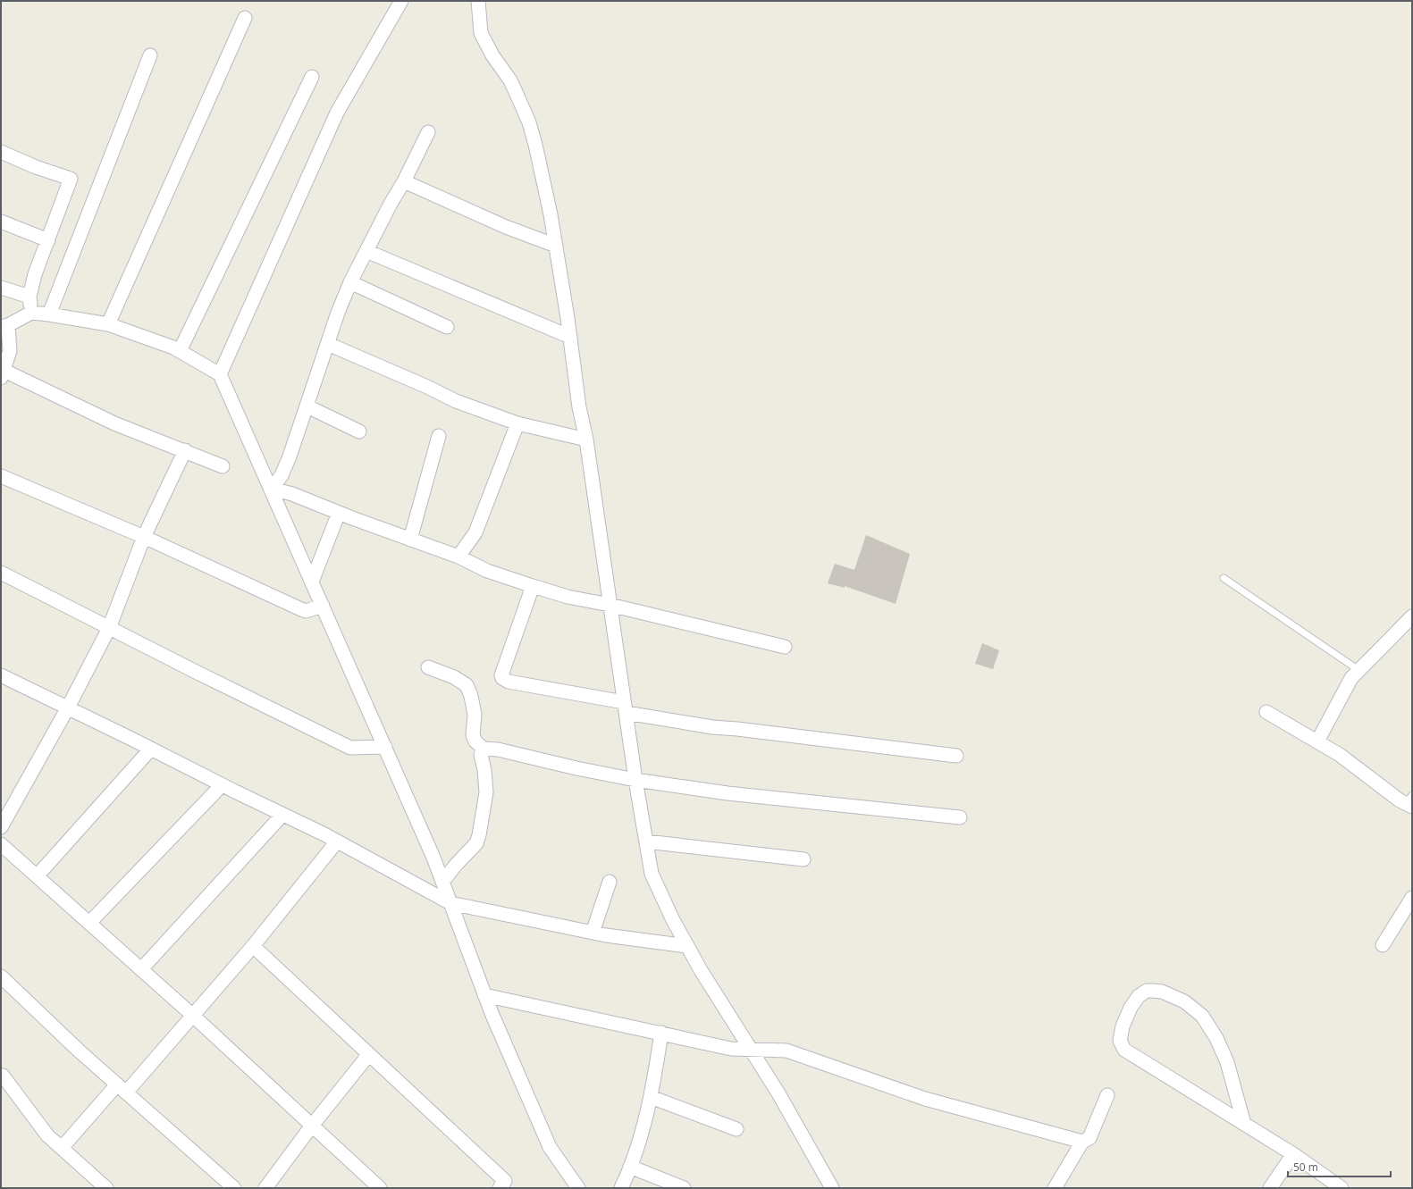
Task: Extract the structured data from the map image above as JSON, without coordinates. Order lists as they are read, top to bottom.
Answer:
{
  "scale_bar": "50 m"
}
